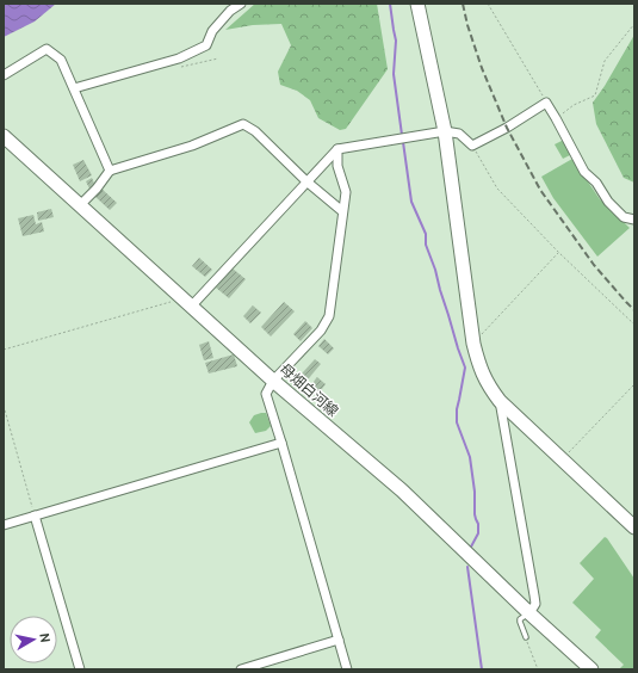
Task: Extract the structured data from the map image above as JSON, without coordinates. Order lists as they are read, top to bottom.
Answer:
{
  "streets": {
    "main road": ["母畑白河線"]
  },
  "north": "right"
}
